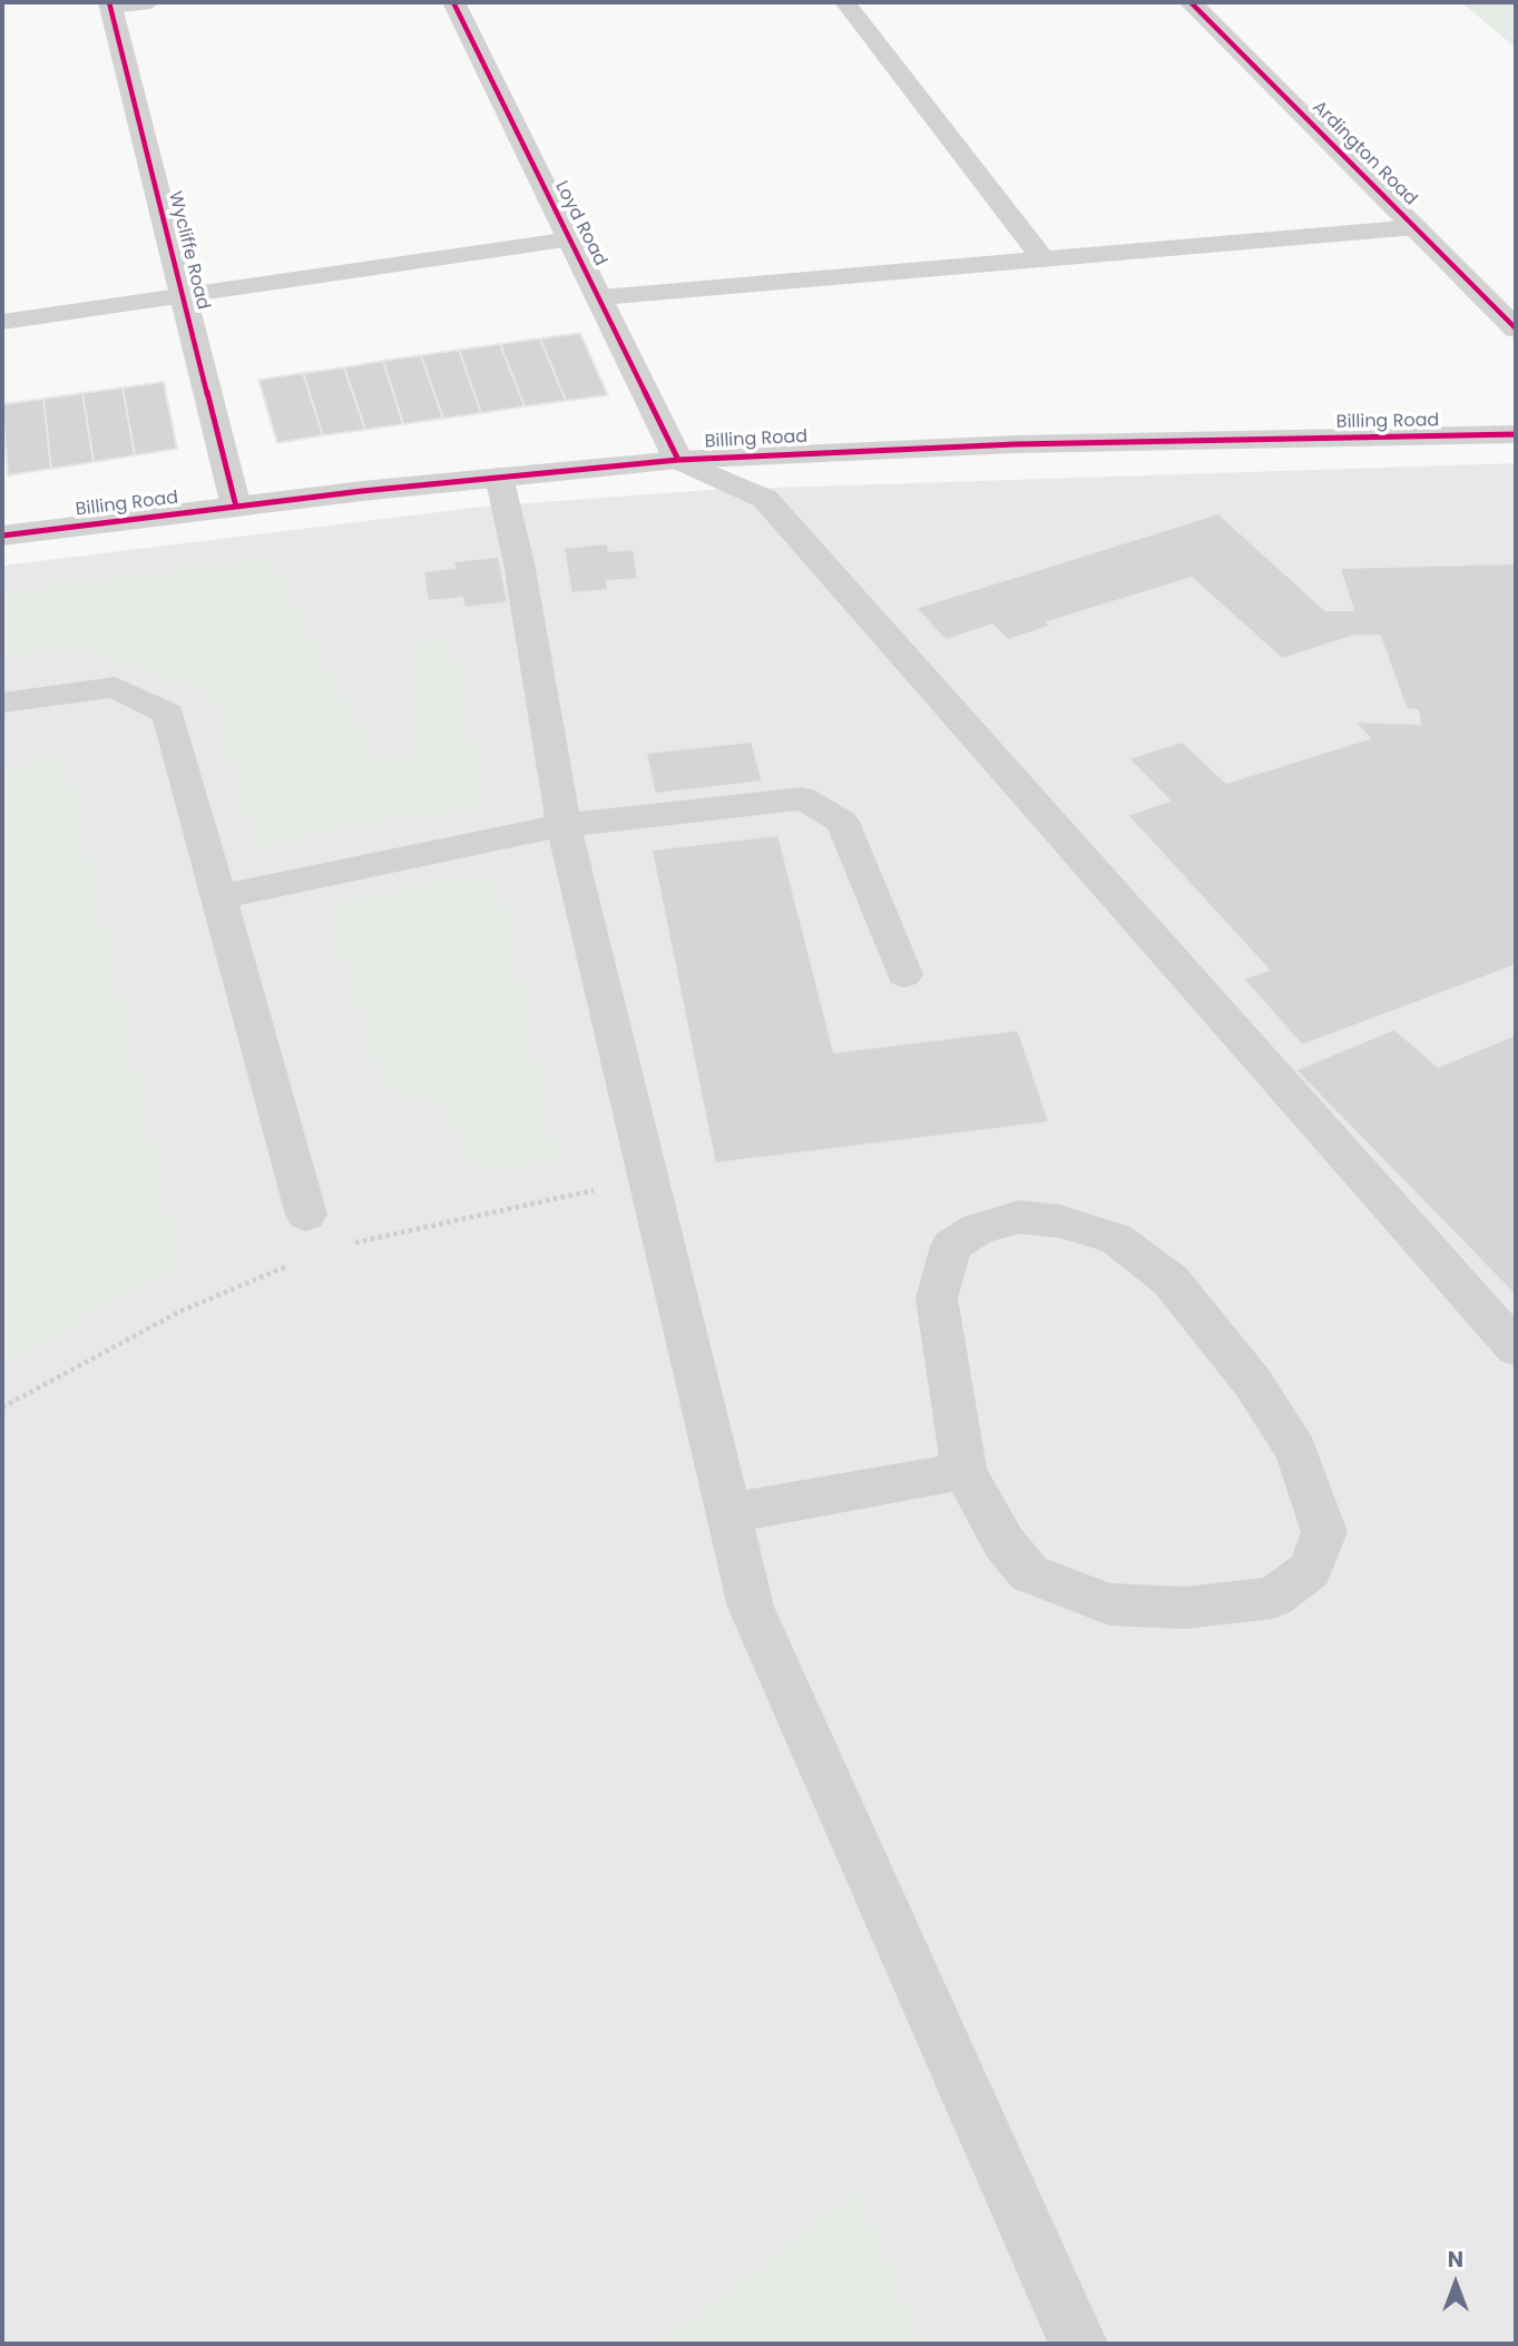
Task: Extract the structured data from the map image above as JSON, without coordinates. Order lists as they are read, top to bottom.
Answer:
{
  "streets": {
    "street": [
      "Ardington Road",
      "Loyd Road",
      "Wycliffe Road",
      "Billing Road"
    ]
  },
  "crossings": [
    ["Loyd Road", "Billing Road"],
    ["Wycliffe Road", "Billing Road"]
  ],
  "north": "top"
}
